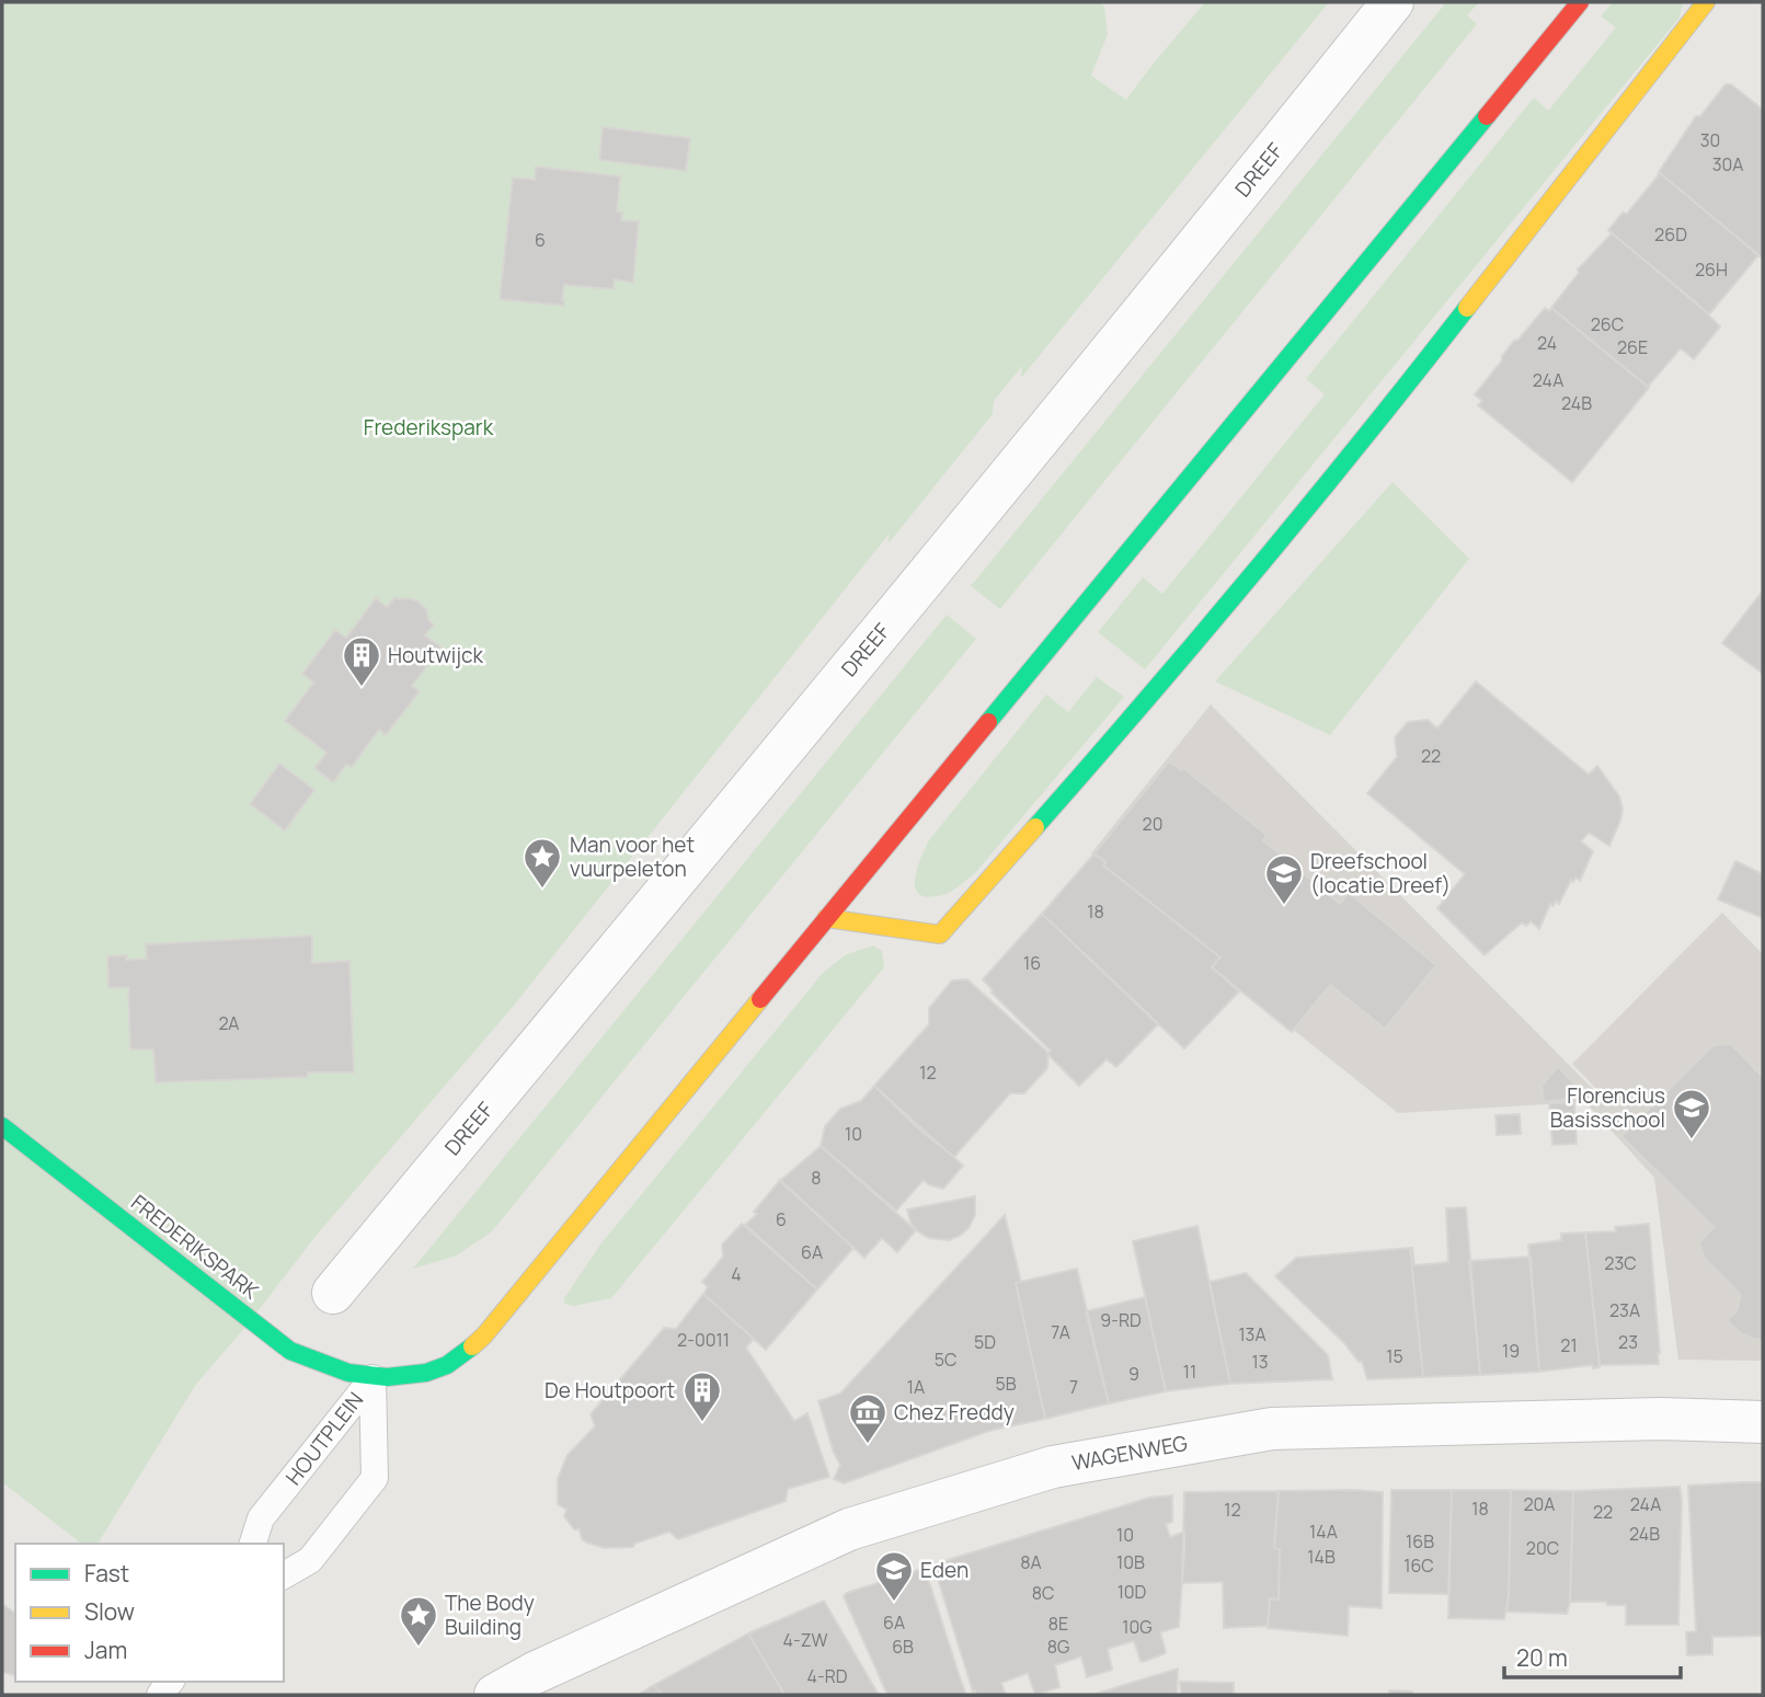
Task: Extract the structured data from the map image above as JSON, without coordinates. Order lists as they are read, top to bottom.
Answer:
{
  "streets": {
    "street": ["DREEF", "FREDERIKSPARK", "WAGENWEG"],
    "lane": ["HOUTPLEIN"]
  },
  "crossings": [
    ["FREDERIKSPARK", "HOUTPLEIN"]
  ],
  "parks": ["Frederikspark"],
  "places": {
    "building": ["Houtwijck", "De Houtpoort"],
    "place": ["Man voor het vuurpeleton", "The Body Building"],
    "school or university": ["Dreefschool (locatie Dreef)", "Florencius Basisschool", "Eden"],
    "museum": ["Chez Freddy"]
  },
  "house_numbers": [
    "30",
    "30A",
    "26D",
    "6",
    "26H",
    "26C",
    "24",
    "26E",
    "24A",
    "24B",
    "22",
    "20",
    "18",
    "16",
    "2A",
    "12",
    "10",
    "8",
    "6",
    "6A",
    "23C",
    "4",
    "23A",
    "9-RD",
    "7A",
    "13A",
    "2-0011",
    "5D",
    "23",
    "21",
    "19",
    "15",
    "5C",
    "13",
    "11",
    "9",
    "5B",
    "1A",
    "7",
    "20A",
    "24A",
    "18",
    "12",
    "22",
    "14A",
    "24B",
    "10",
    "16B",
    "20C",
    "14B",
    "8A",
    "10B",
    "16C",
    "10D",
    "8C",
    "6A",
    "8E",
    "10G",
    "4-ZW",
    "6B",
    "8G",
    "4-RD"
  ],
  "legend": ["Fast", "Slow", "Jam"],
  "scale_bar": "20 m"
}
